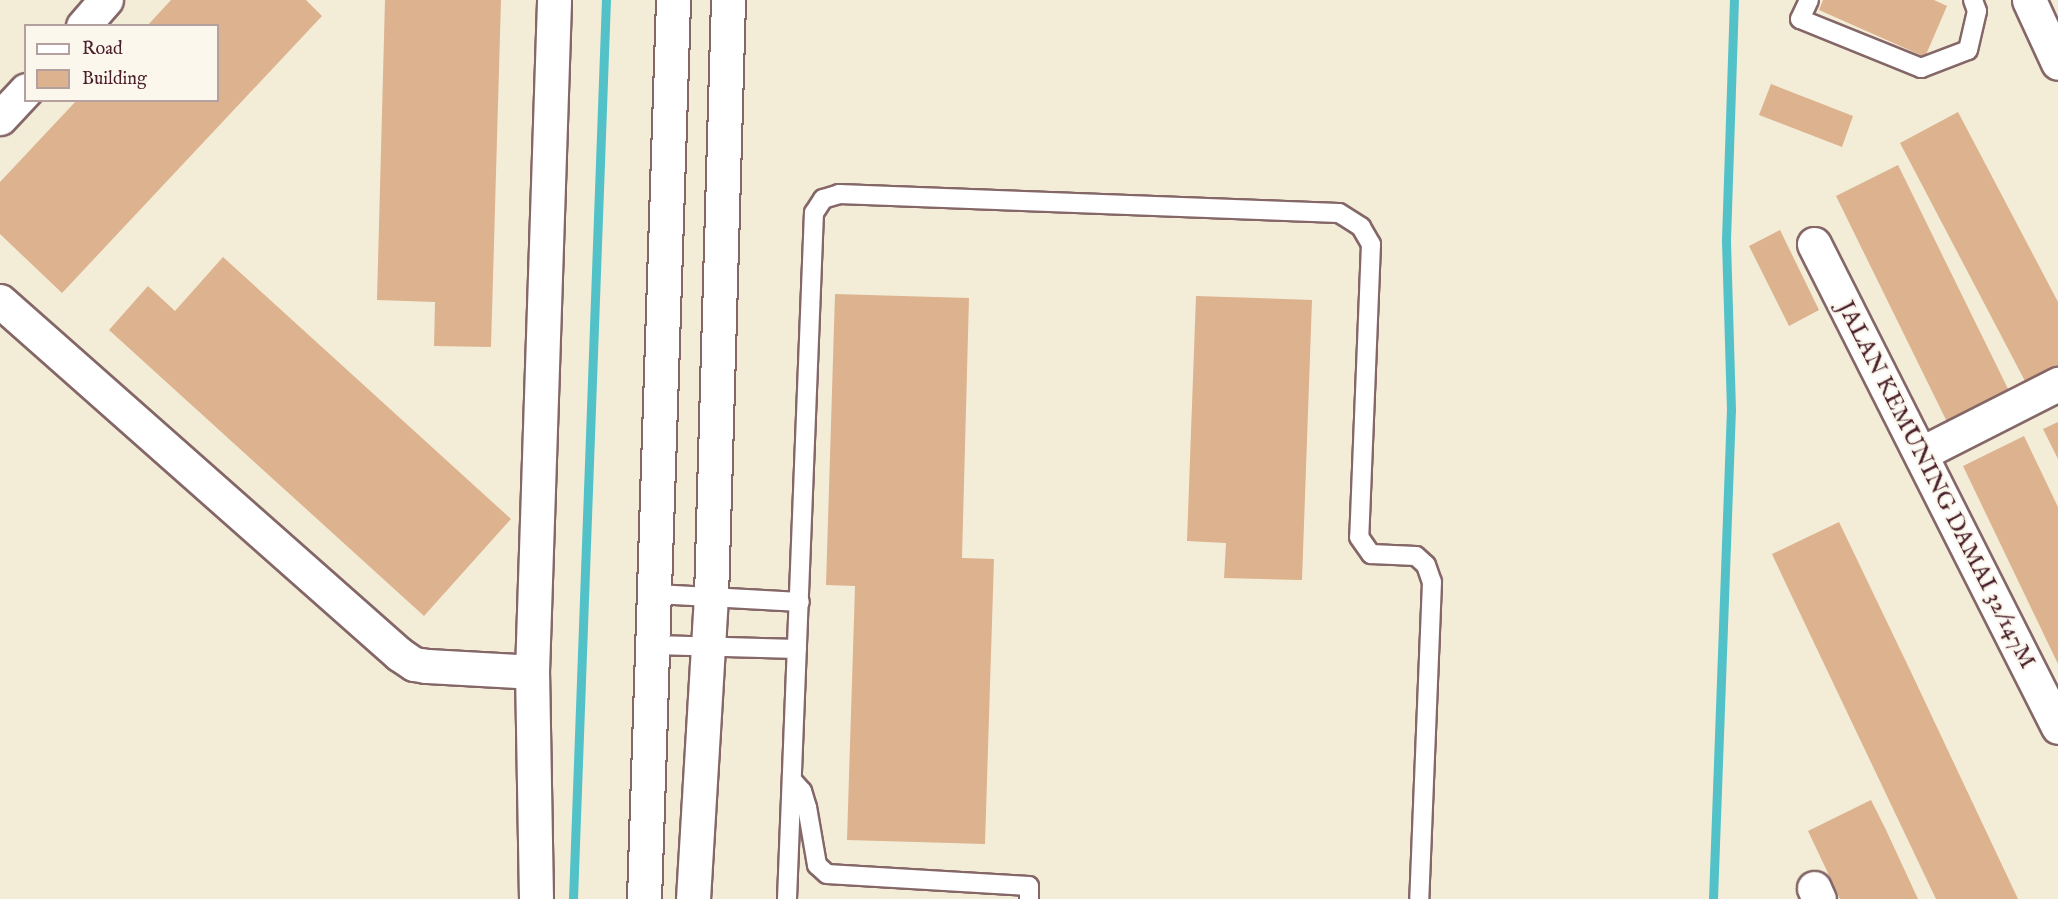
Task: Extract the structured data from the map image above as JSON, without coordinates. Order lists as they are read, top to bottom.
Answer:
{
  "streets": {
    "street": ["JALAN KEMUNING DAMAI 32/147M"]
  },
  "legend": ["Road", "Building"]
}
